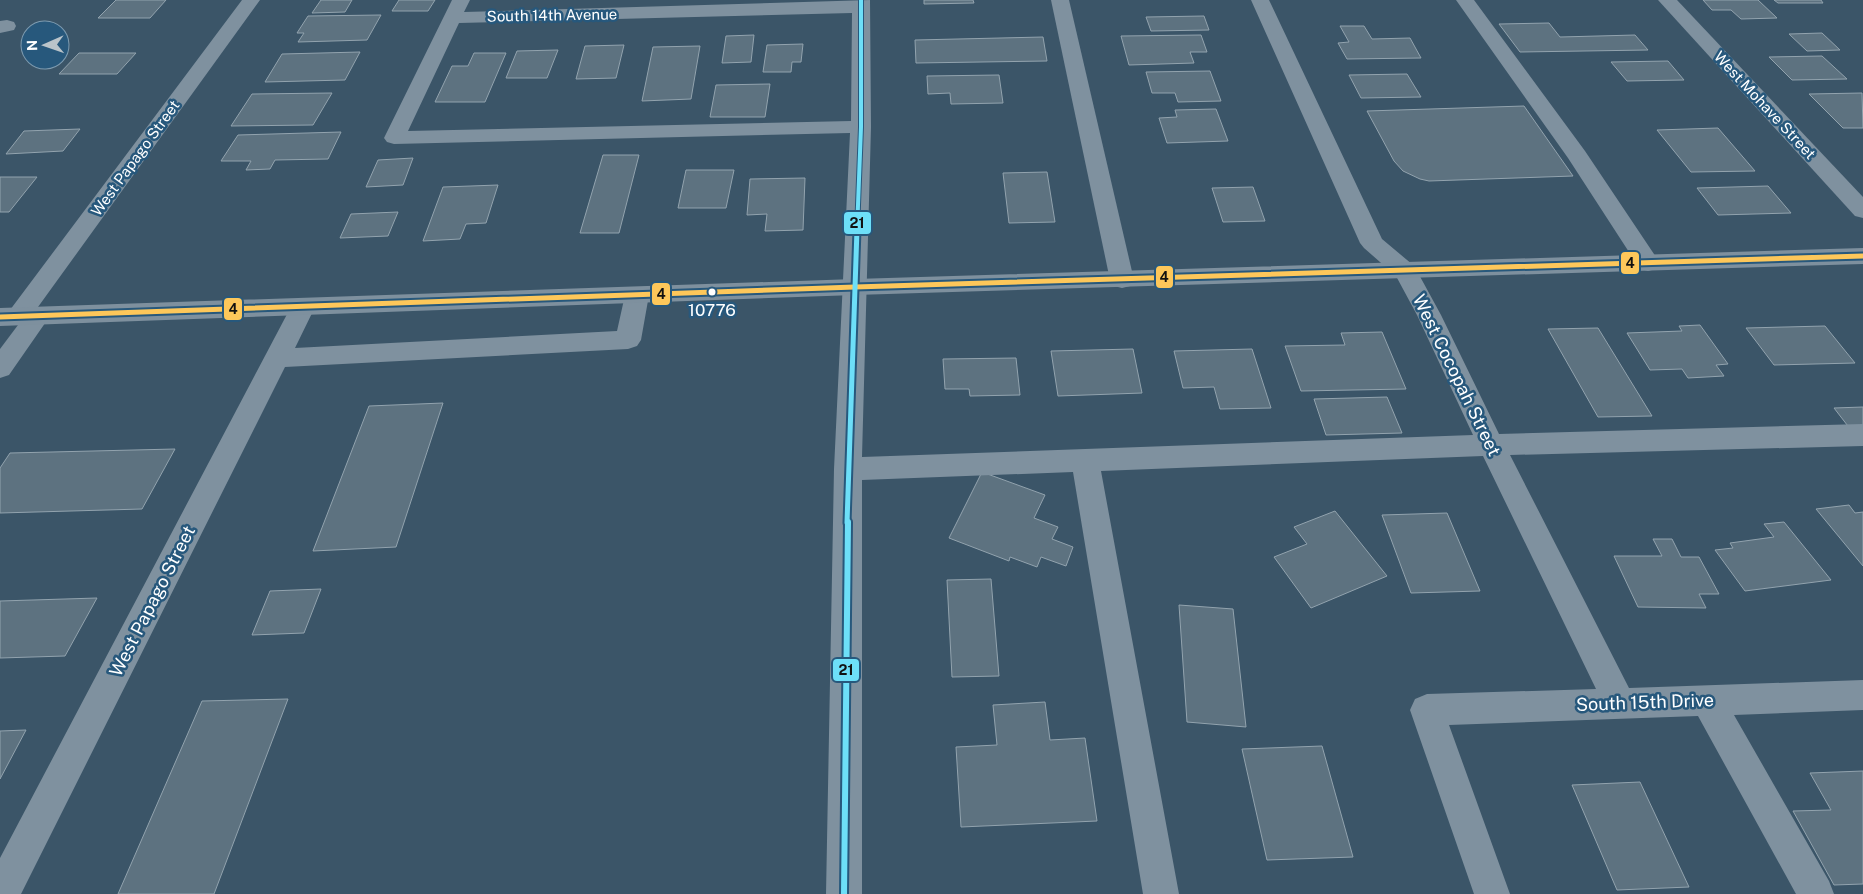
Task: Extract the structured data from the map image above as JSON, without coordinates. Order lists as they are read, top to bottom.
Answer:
{
  "streets": {
    "street": [
      "South 14th Avenue",
      "West Mohave Street",
      "West Papago Street",
      "West Cocopah Street",
      "South 15th Drive"
    ]
  },
  "crossings": [
    ["West Cocopah Street", "South 15th Drive"]
  ],
  "places": ["10776"],
  "lines": ["transit line 21", "transit line 4"],
  "north": "left"
}
